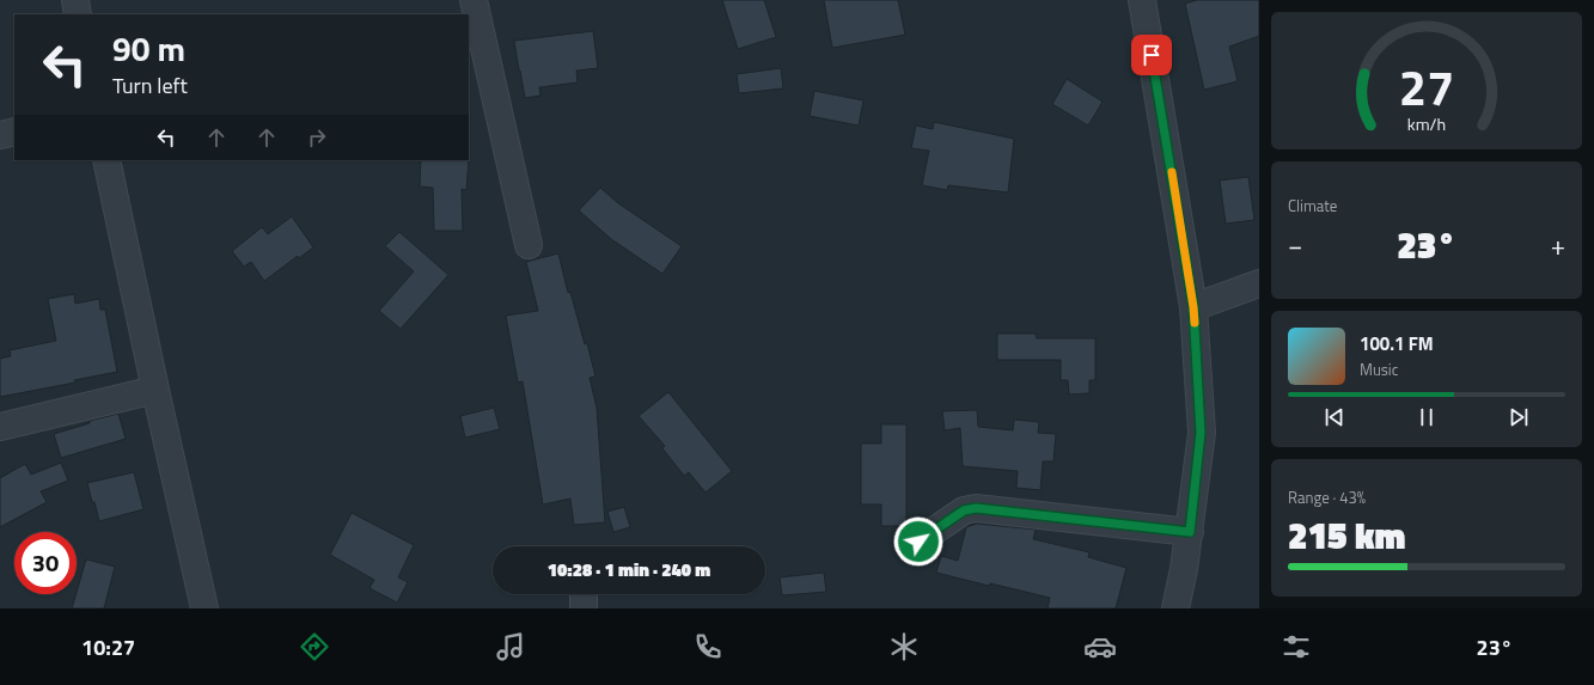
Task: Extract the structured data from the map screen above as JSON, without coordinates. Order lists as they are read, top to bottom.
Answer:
{
  "page": {
    "turn": ["90 m", "Turn left"],
    "tile": [
      "Climate",
      ["Range · 43%", "215 km"]
    ],
    "heat": ["−", "23°", "+"],
    "song": ["100.1 FM", "Music"],
    "limit": "30",
    "trip": "10:28 · 1 min · 240 m",
    "tabs": ["10:27", "23°"],
    "gauge": ["27", "km/h"]
  }
}
